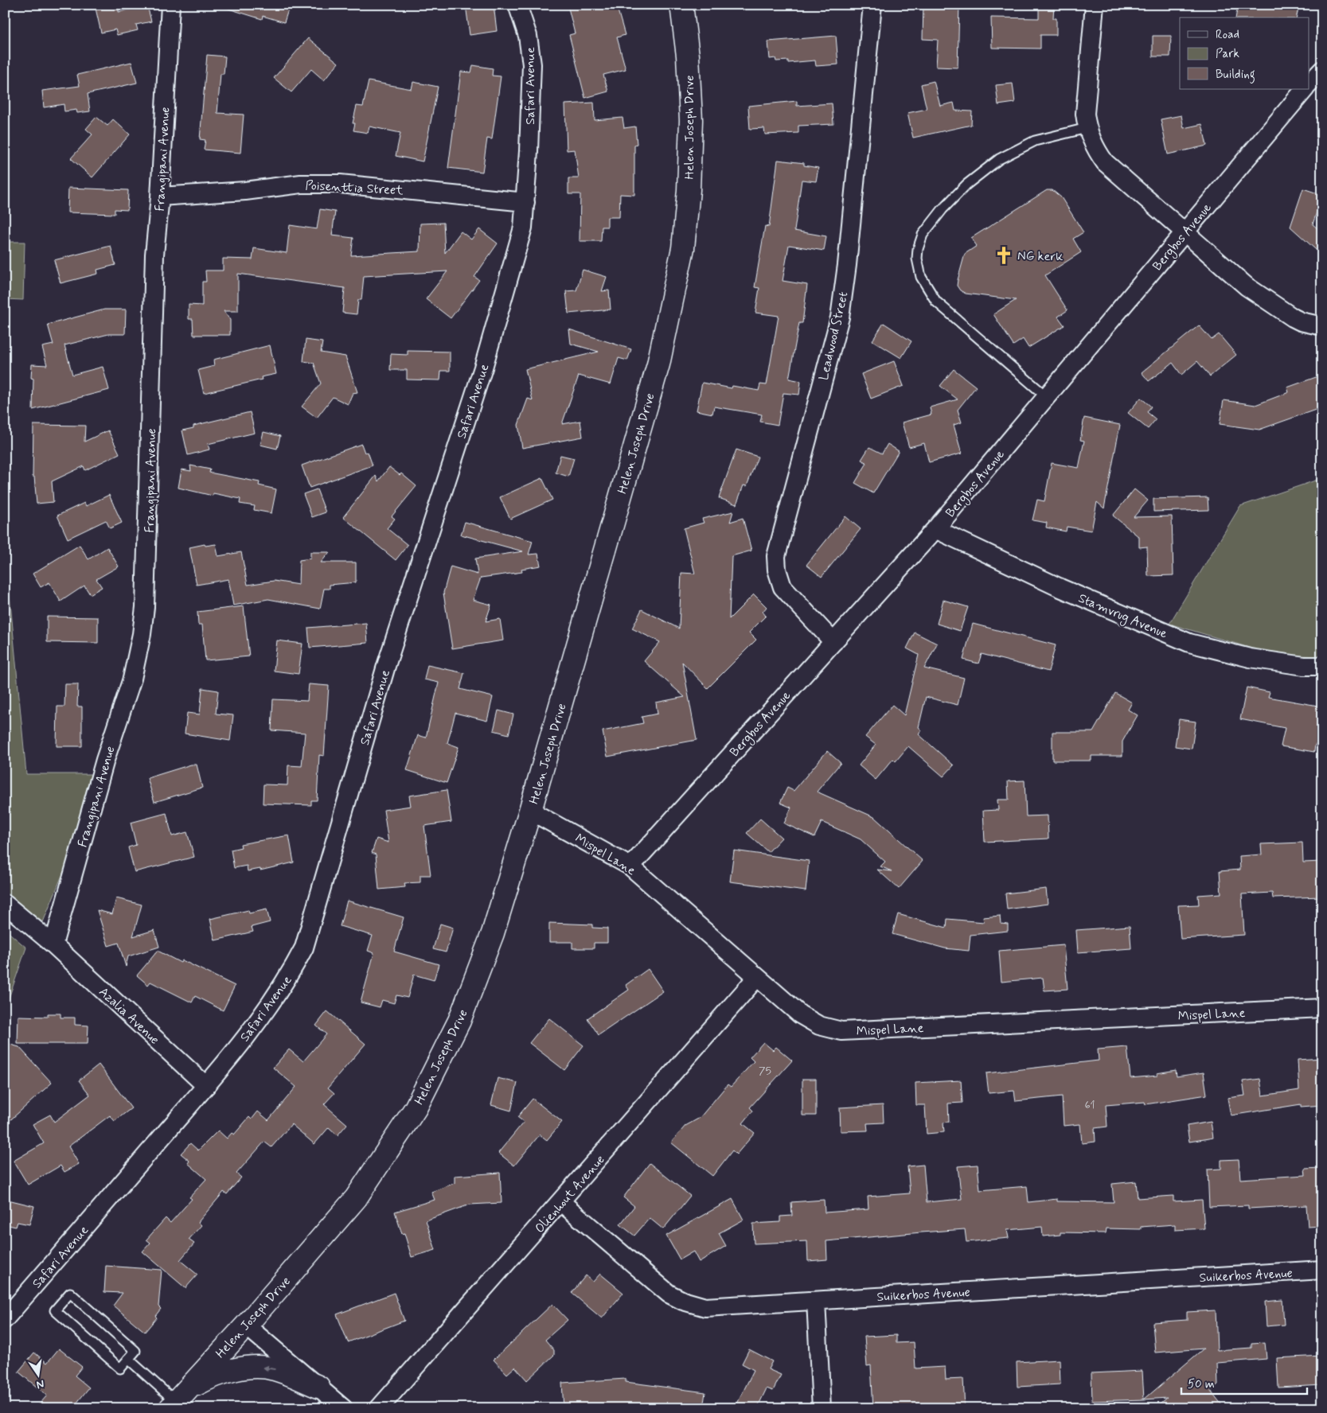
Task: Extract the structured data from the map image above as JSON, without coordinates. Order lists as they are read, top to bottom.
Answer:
{
  "streets": {
    "street": [
      "Safari Avenue",
      "Helen Joseph Drive",
      "Frangipani Avenue",
      "Poisenttia Street",
      "Bergbos Avenue",
      "Leadwood Street",
      "Stamvrug Avenue",
      "Mispel Lane",
      "Azalia Avenue",
      "Olienhout Avenue",
      "Suikerbos Avenue"
    ]
  },
  "crossings": [
    ["Safari Avenue", "Poisenttia Street"],
    ["Safari Avenue", "Azalia Avenue"],
    ["Helen Joseph Drive", "Mispel Lane"],
    ["Frangipani Avenue", "Poisenttia Street"],
    ["Frangipani Avenue", "Azalia Avenue"],
    ["Bergbos Avenue", "Leadwood Street"],
    ["Bergbos Avenue", "Stamvrug Avenue"],
    ["Bergbos Avenue", "Mispel Lane"],
    ["Mispel Lane", "Olienhout Avenue"],
    ["Olienhout Avenue", "Suikerbos Avenue"]
  ],
  "places": {
    "church": ["NG kerk"]
  },
  "house_numbers": ["75", "61"],
  "legend": ["Road", "Park", "Building"],
  "scale_bar": "50 m",
  "north": "bottom"
}
